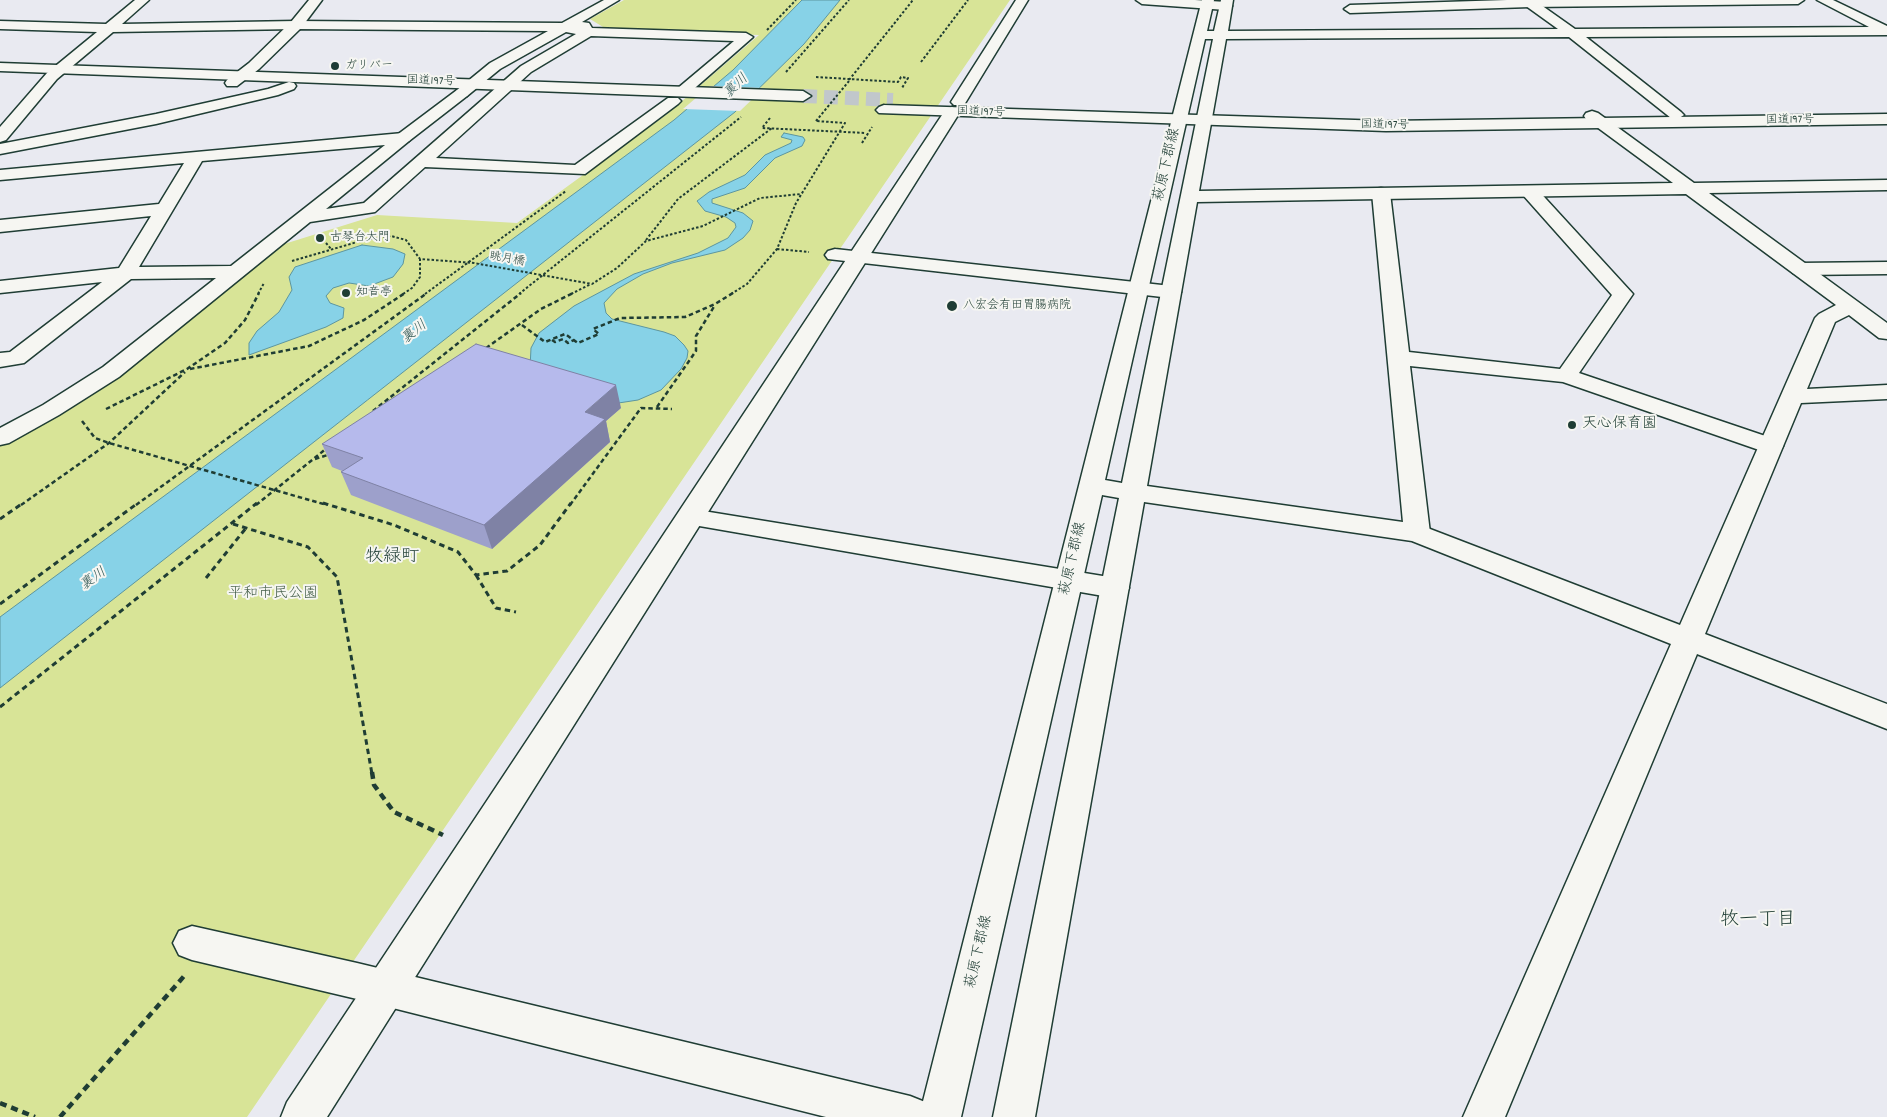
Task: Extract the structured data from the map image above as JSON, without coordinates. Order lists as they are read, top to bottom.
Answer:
{
  "streets": {
    "main road": ["国道197号", "萩原下郡線"],
    "path": ["眺月橋"]
  },
  "crossings": [
    ["国道197号", "萩原下郡線"]
  ],
  "districts": ["牧緑町", "牧一丁目"],
  "water": ["裏川"],
  "parks": ["平和市民公園"],
  "places": [
    "ガリバー",
    "古琴台大門",
    "知音亭",
    "八宏会有田胃腸病院",
    "天心保育園"
  ]
}
